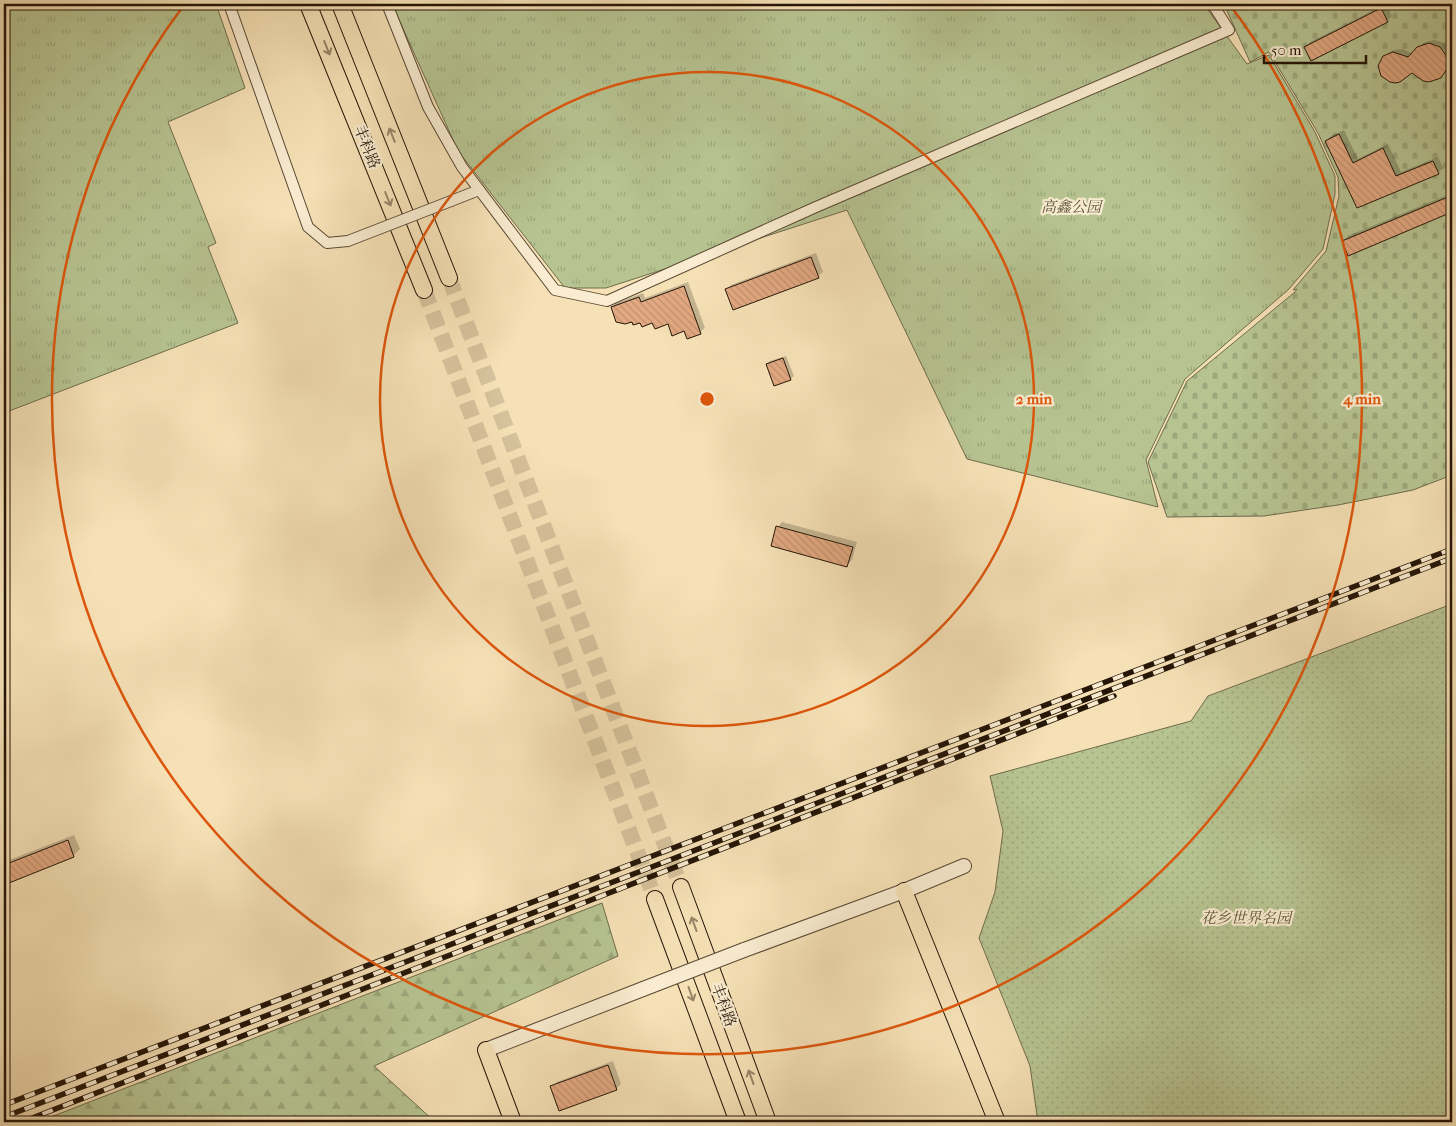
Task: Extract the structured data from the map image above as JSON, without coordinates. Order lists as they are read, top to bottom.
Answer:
{
  "streets": {
    "main road": ["丰科路"]
  },
  "parks": ["高鑫公园", "花乡世界名园"],
  "scale_bar": "50 m",
  "rings": ["2 min", "4 min"]
}
